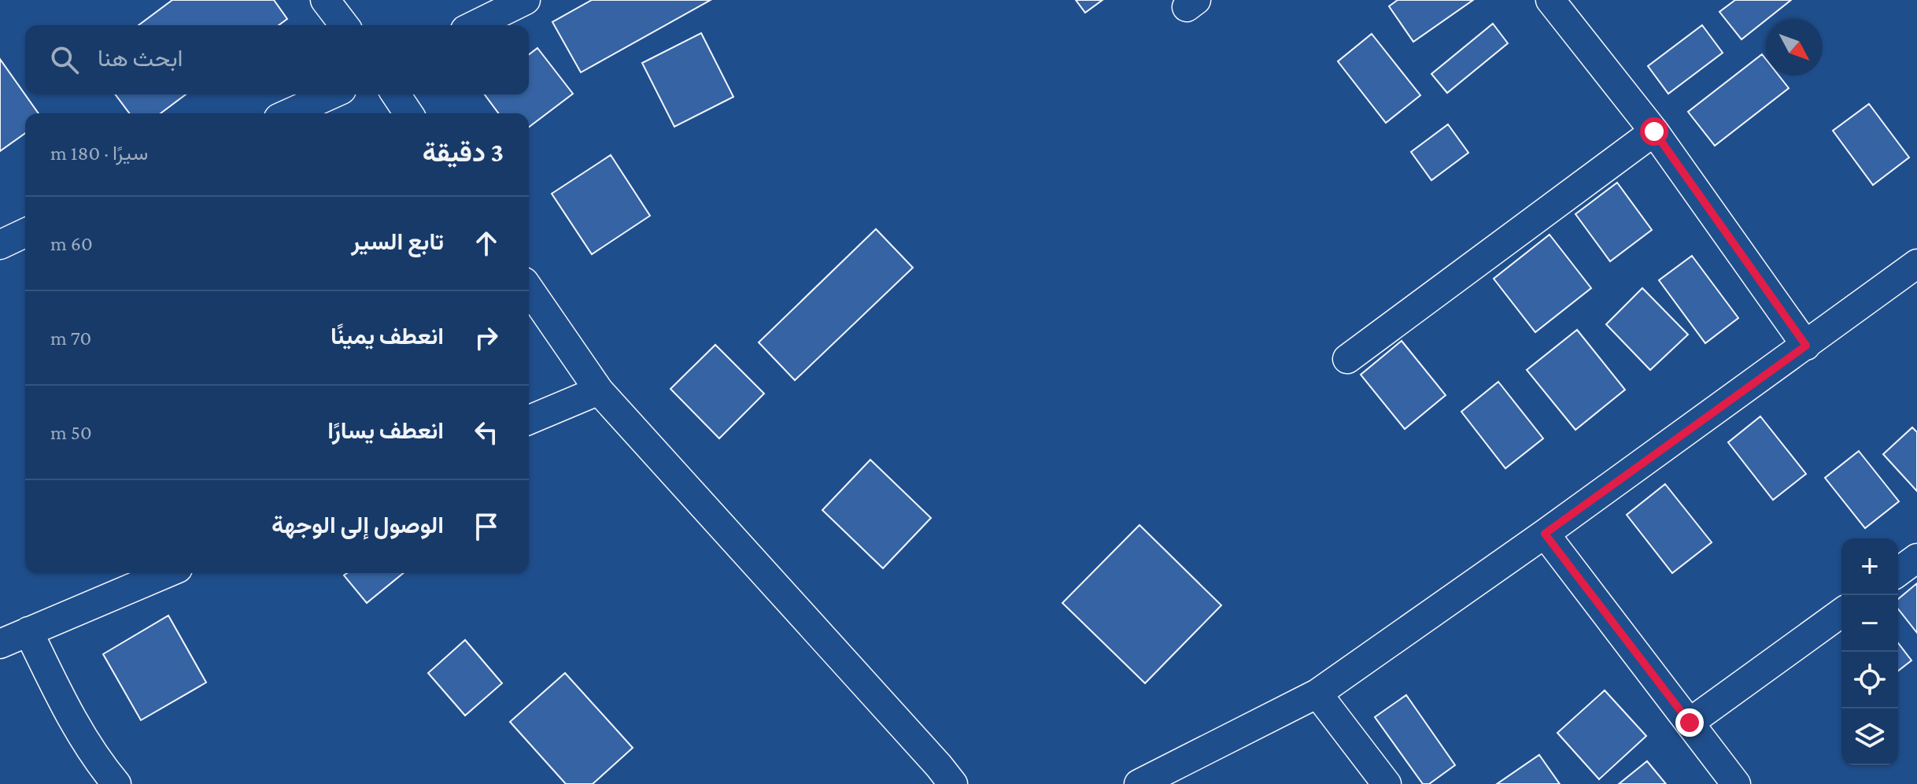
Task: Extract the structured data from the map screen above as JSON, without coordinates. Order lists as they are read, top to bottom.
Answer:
{
  "north": "bottom right",
  "page": {
    "search": "ابحث هنا",
    "heading": ["3 دقيقة", "سيرًا · 180 m"],
    "list": [
      ["تابع السير", "60 m"],
      ["انعطف يمينًا", "70 m"],
      ["انعطف يسارًا", "50 m"],
      "الوصول إلى الوجهة"
    ],
    "map_buttons": ["+", "−"]
  }
}
